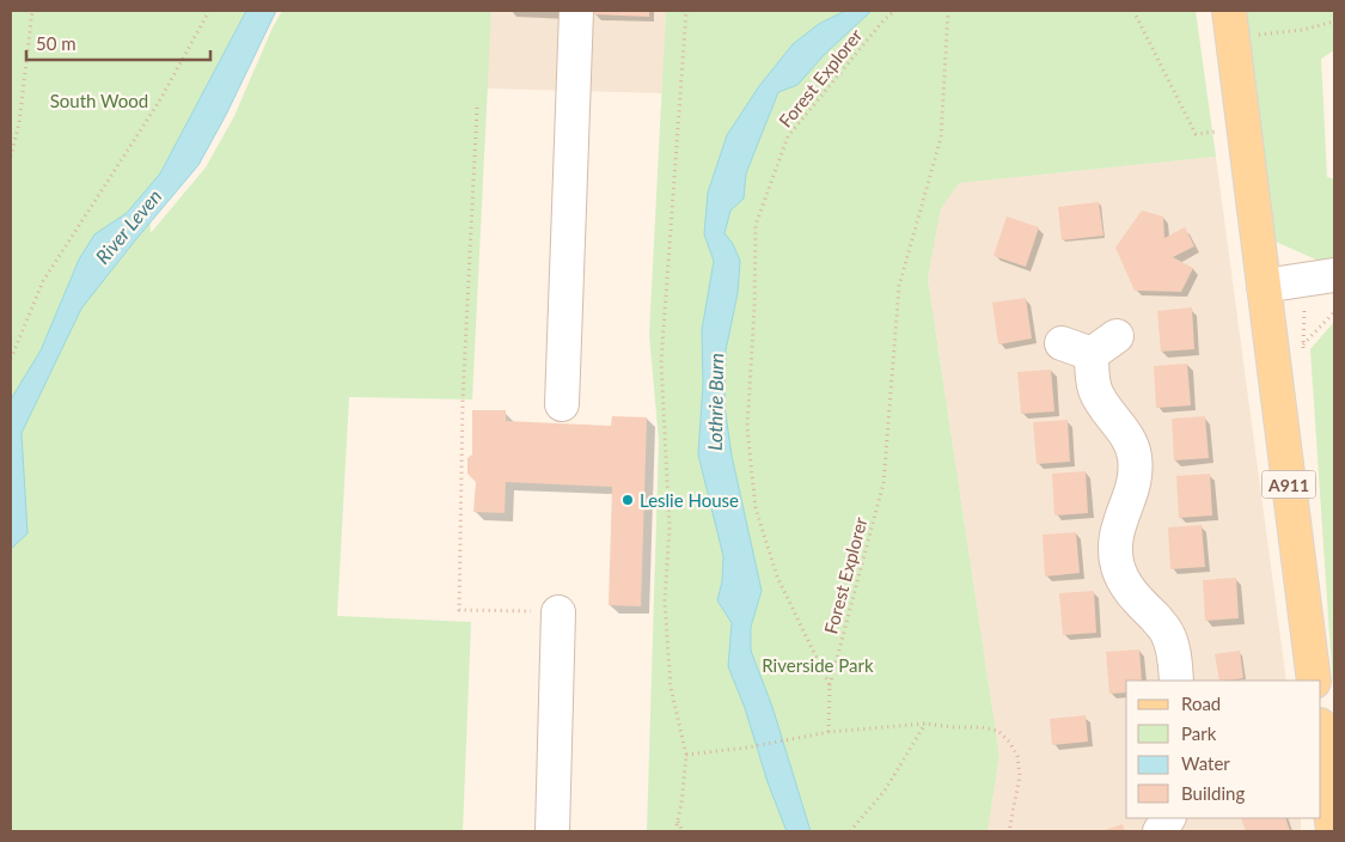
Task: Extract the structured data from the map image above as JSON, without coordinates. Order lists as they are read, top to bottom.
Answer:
{
  "streets": {
    "main road": ["A911"],
    "path": ["Forest Explorer"]
  },
  "water": ["River Leven", "Lothrie Burn"],
  "parks": ["South Wood", "Riverside Park"],
  "places": ["Leslie House"],
  "legend": [
    "Road",
    "Park",
    "Water",
    "Building"
  ],
  "scale_bar": "50 m"
}
